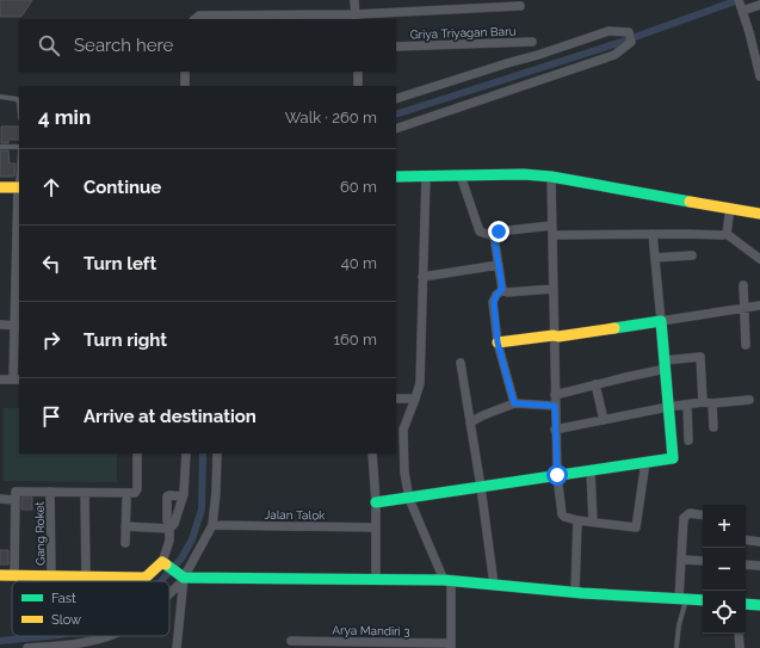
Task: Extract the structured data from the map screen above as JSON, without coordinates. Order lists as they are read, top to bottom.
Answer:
{
  "streets": {
    "street": [
      "Griya Triyagan Baru",
      "Jalan Talok",
      "Gang Roket",
      "Arya Mandiri 3"
    ]
  },
  "legend": ["Fast", "Slow"],
  "page": {
    "search": "Search here",
    "heading": ["4 min", "Walk · 260 m"],
    "list": [
      ["Continue", "60 m"],
      ["Turn left", "40 m"],
      ["Turn right", "160 m"],
      "Arrive at destination"
    ],
    "map_buttons": ["+", "−"]
  }
}
